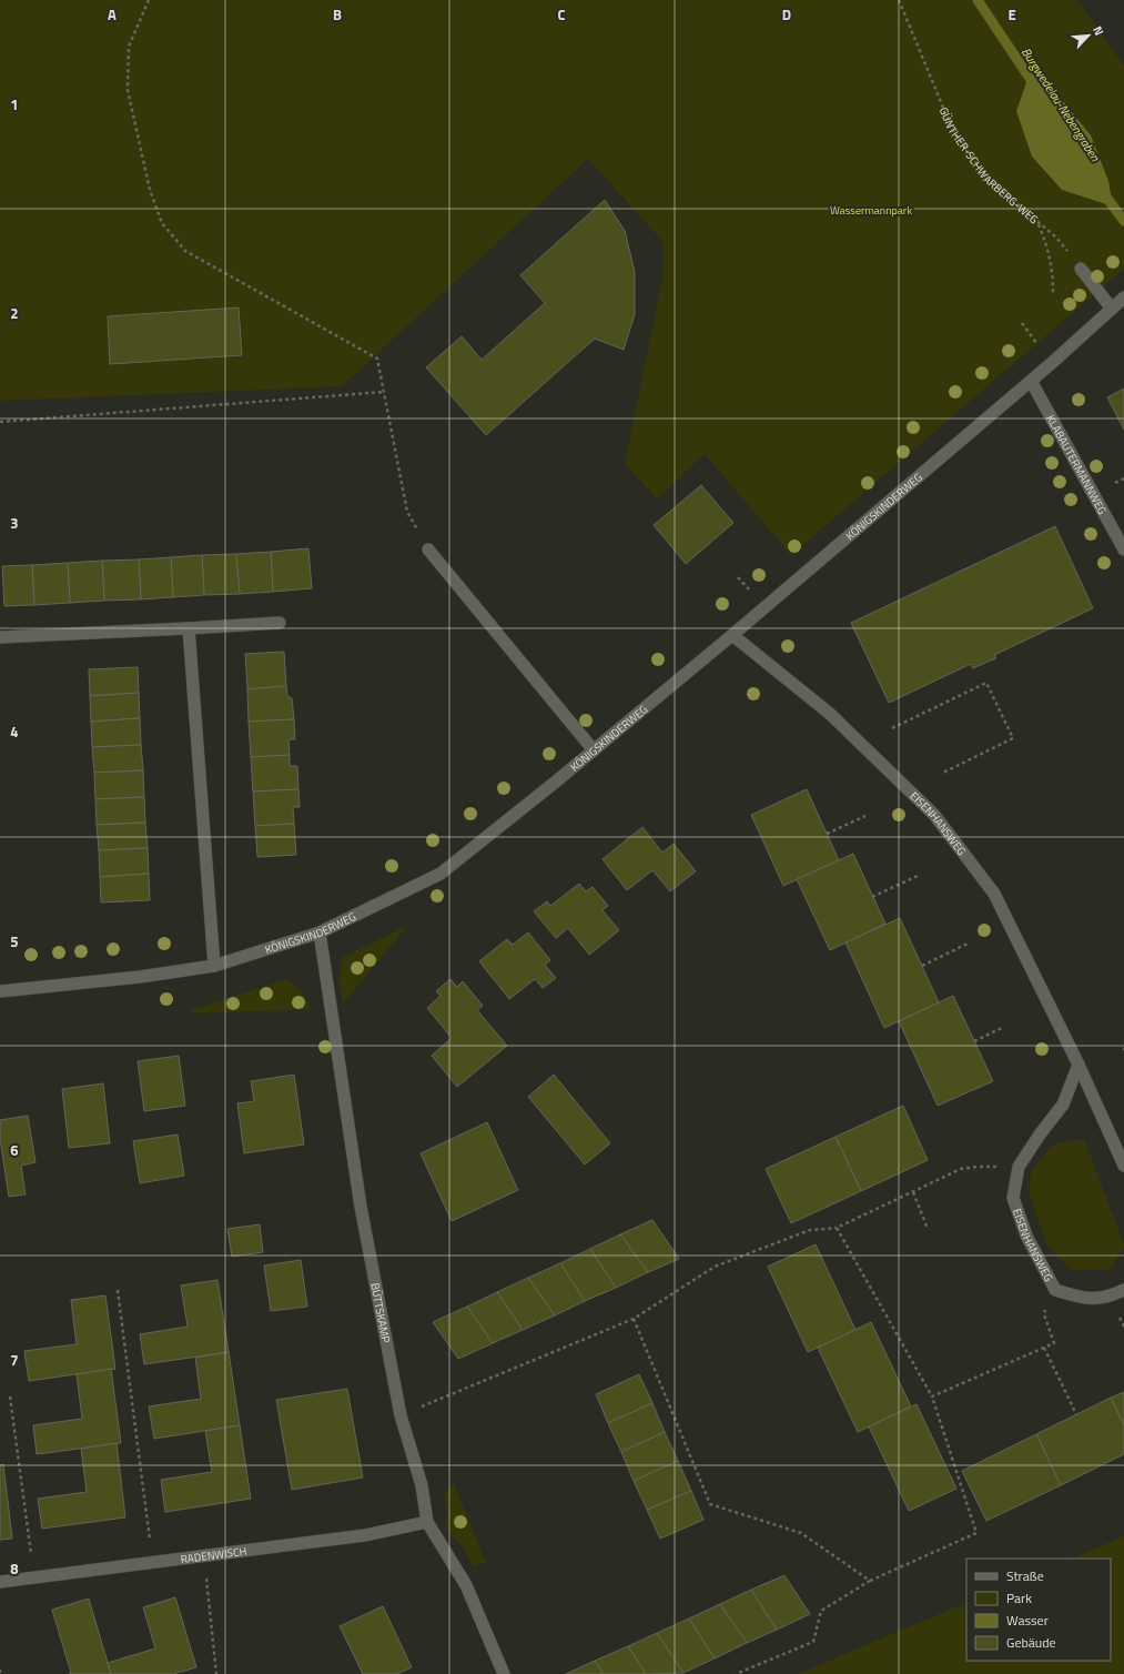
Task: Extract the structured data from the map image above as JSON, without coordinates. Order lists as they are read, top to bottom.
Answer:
{
  "streets": {
    "street": [
      "KLABAUTERMANNWEG",
      "KÖNIGSKINDERWEG",
      "EISENHANSWEG",
      "BÜTTSKAMP",
      "RADENWISCH"
    ],
    "path": ["GÜNTHER-SCHWARBERG-WEG"]
  },
  "crossings": [
    ["KLABAUTERMANNWEG", "KÖNIGSKINDERWEG"],
    ["KÖNIGSKINDERWEG", "EISENHANSWEG"],
    ["KÖNIGSKINDERWEG", "BÜTTSKAMP"],
    ["BÜTTSKAMP", "RADENWISCH"]
  ],
  "water": ["Burgwedelau-Nebengraben"],
  "parks": ["Wassermannpark"],
  "legend": [
    "Straße",
    "Park",
    "Wasser",
    "Gebäude"
  ],
  "north": "top right",
  "grid": {
    "columns": [
      "A",
      "B",
      "C",
      "D",
      "E"
    ],
    "rows": [
      "1",
      "2",
      "3",
      "4",
      "5",
      "6",
      "7",
      "8"
    ]
  }
}
